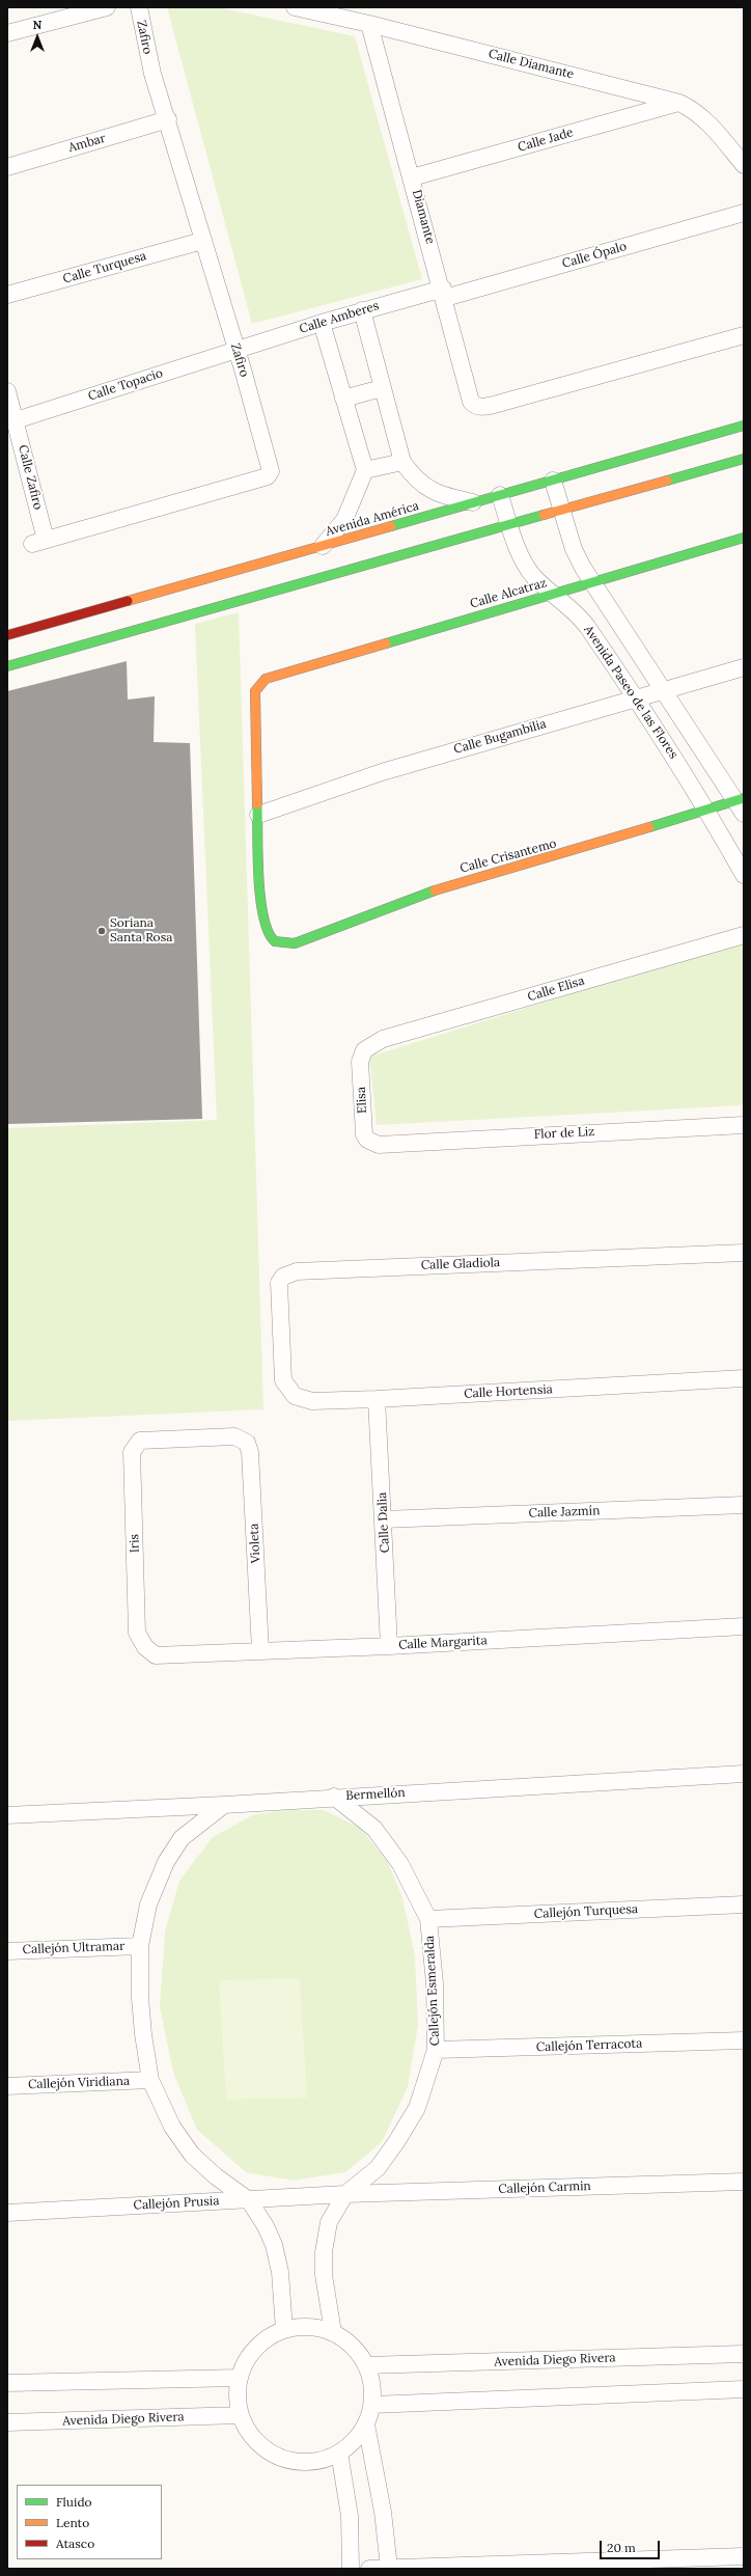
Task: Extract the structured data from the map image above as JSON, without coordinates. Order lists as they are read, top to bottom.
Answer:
{
  "streets": {
    "main road": ["Avenida América", "Calle Alcatraz", "Calle Crisantemo"],
    "street": [
      "Zafiro",
      "Calle Diamante",
      "Calle Jade",
      "Ambar",
      "Diamante",
      "Calle Ópalo",
      "Calle Turquesa",
      "Calle Amberes",
      "Calle Topacio",
      "Calle Zafiro",
      "Avenida Paseo de las Flores",
      "Calle Bugambilia",
      "Calle Elisa",
      "Elisa",
      "Flor de Liz",
      "Calle Gladiola",
      "Calle Hortensia",
      "Calle Jazmín",
      "Calle Dalia",
      "Iris",
      "Violeta",
      "Calle Margarita",
      "Bermellón",
      "Callejón Turquesa",
      "Callejón Ultramar",
      "Callejón Esmeralda",
      "Callejón Terracota",
      "Callejón Viridiana",
      "Callejón Carmin",
      "Callejón Prusia",
      "Avenida Diego Rivera"
    ]
  },
  "crossings": [
    ["Zafiro", "Ambar"],
    ["Zafiro", "Calle Turquesa"],
    ["Zafiro", "Calle Amberes"],
    ["Zafiro", "Calle Topacio"],
    ["Zafiro", "Calle Zafiro"],
    ["Calle Diamante", "Calle Jade"],
    ["Calle Diamante", "Diamante"],
    ["Calle Jade", "Diamante"],
    ["Diamante", "Calle Ópalo"],
    ["Diamante", "Calle Amberes"],
    ["Calle Ópalo", "Calle Amberes"],
    ["Calle Amberes", "Calle Topacio"],
    ["Calle Topacio", "Calle Zafiro"],
    ["Avenida América", "Avenida Paseo de las Flores"],
    ["Calle Alcatraz", "Avenida Paseo de las Flores"],
    ["Calle Alcatraz", "Calle Bugambilia"],
    ["Calle Alcatraz", "Calle Crisantemo"],
    ["Avenida Paseo de las Flores", "Calle Bugambilia"],
    ["Avenida Paseo de las Flores", "Calle Crisantemo"],
    ["Calle Elisa", "Elisa"],
    ["Elisa", "Flor de Liz"],
    ["Calle Gladiola", "Calle Hortensia"],
    ["Calle Hortensia", "Calle Dalia"],
    ["Calle Jazmín", "Calle Dalia"],
    ["Calle Dalia", "Calle Margarita"],
    ["Iris", "Violeta"],
    ["Iris", "Calle Margarita"],
    ["Violeta", "Calle Margarita"],
    ["Bermellón", "Callejón Esmeralda"],
    ["Callejón Turquesa", "Callejón Esmeralda"],
    ["Callejón Esmeralda", "Callejón Terracota"],
    ["Callejón Esmeralda", "Callejón Carmin"],
    ["Callejón Esmeralda", "Callejón Prusia"],
    ["Callejón Esmeralda", "Avenida Diego Rivera"],
    ["Callejón Carmin", "Callejón Prusia"]
  ],
  "places": ["Soriana Santa Rosa"],
  "legend": ["Fluido", "Lento", "Atasco"],
  "scale_bar": "20 m",
  "north": "top"
}
